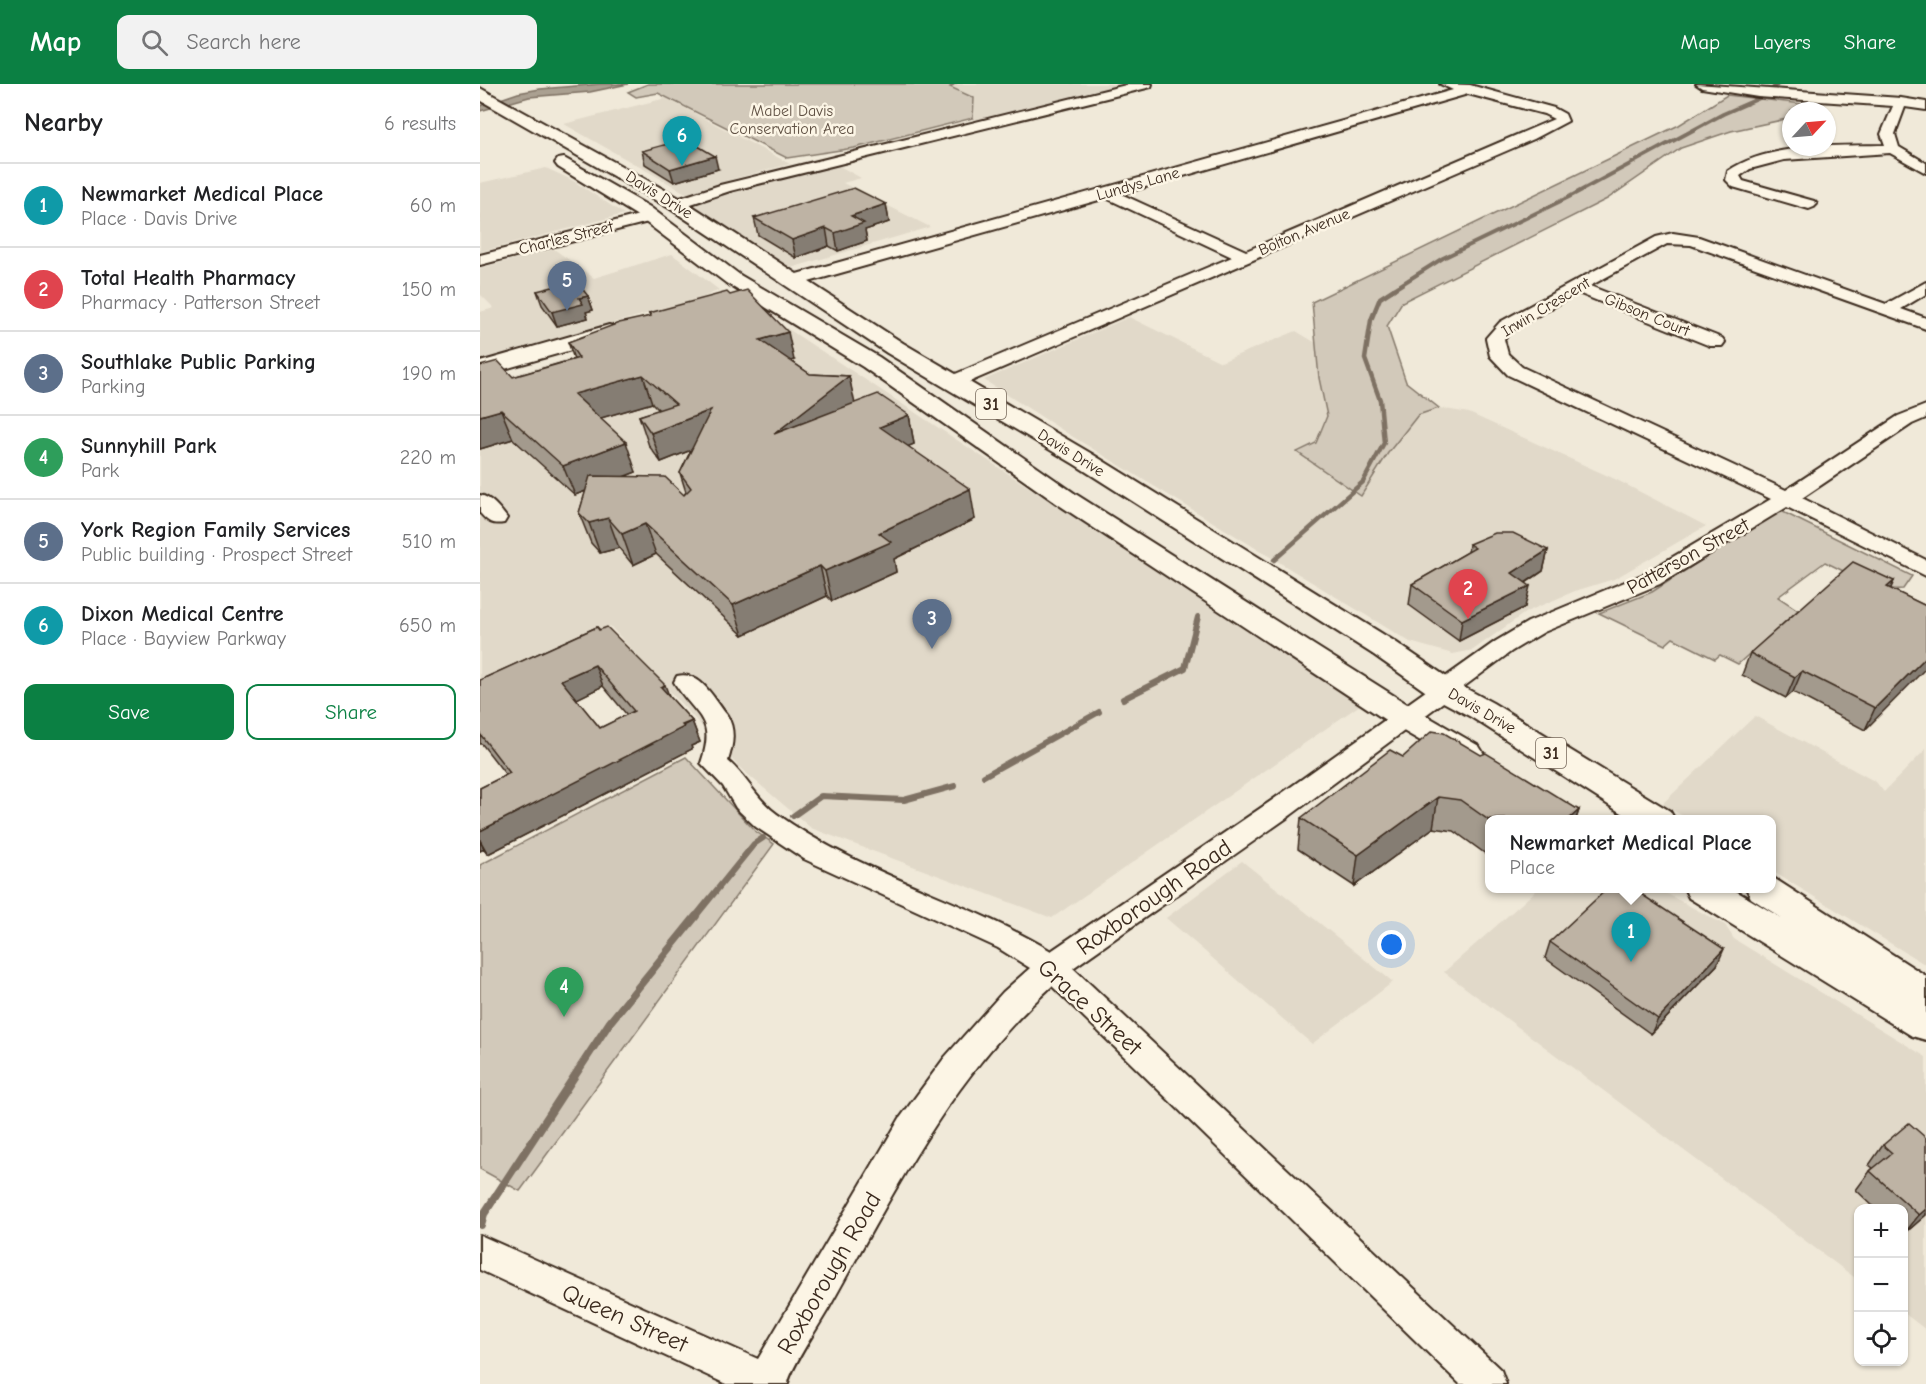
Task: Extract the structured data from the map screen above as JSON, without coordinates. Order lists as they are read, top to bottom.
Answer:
{
  "streets": {
    "main road": ["Davis Drive", "31"],
    "street": [
      "Lundys Lane",
      "Bolton Avenue",
      "Charles Street",
      "Irwin Crescent",
      "Gibson Court",
      "Patterson Street",
      "Roxborough Road",
      "Grace Street",
      "Queen Street"
    ]
  },
  "crossings": [
    ["Lundys Lane", "Davis Drive"],
    ["Lundys Lane", "Bolton Avenue"],
    ["Davis Drive", "Bolton Avenue"],
    ["Davis Drive", "Charles Street"],
    ["Davis Drive", "Patterson Street"],
    ["Davis Drive", "Roxborough Road"],
    ["Irwin Crescent", "Gibson Court"],
    ["Irwin Crescent", "Patterson Street"],
    ["Patterson Street", "Roxborough Road"],
    ["Roxborough Road", "Grace Street"],
    ["Roxborough Road", "Queen Street"]
  ],
  "parks": ["Mabel Davis Conservation Area"],
  "north": "top right",
  "page": {
    "header": "Map",
    "search": "Search here",
    "nav": ["Map", "Layers", "Share"],
    "heading": ["Nearby", "6 results"],
    "pins": [
      "6",
      "5",
      "2",
      "3",
      "1",
      "4"
    ],
    "list": [
      {
        "mark": "1",
        "name": "Newmarket Medical Place",
        "note": "Place · Davis Drive",
        "value": "60 m"
      },
      {
        "mark": "2",
        "name": "Total Health Pharmacy",
        "note": "Pharmacy · Patterson Street",
        "value": "150 m"
      },
      {
        "mark": "3",
        "name": "Southlake Public Parking",
        "note": "Parking",
        "value": "190 m"
      },
      {
        "mark": "4",
        "name": "Sunnyhill Park",
        "note": "Park",
        "value": "220 m"
      },
      {
        "mark": "5",
        "name": "York Region Family Services",
        "note": "Public building · Prospect Street",
        "value": "510 m"
      },
      {
        "mark": "6",
        "name": "Dixon Medical Centre",
        "note": "Place · Bayview Parkway",
        "value": "650 m"
      }
    ],
    "buttons": ["Save", "Share"],
    "popup": ["Newmarket Medical Place", "Place"],
    "map_buttons": ["+", "−"]
  }
}
